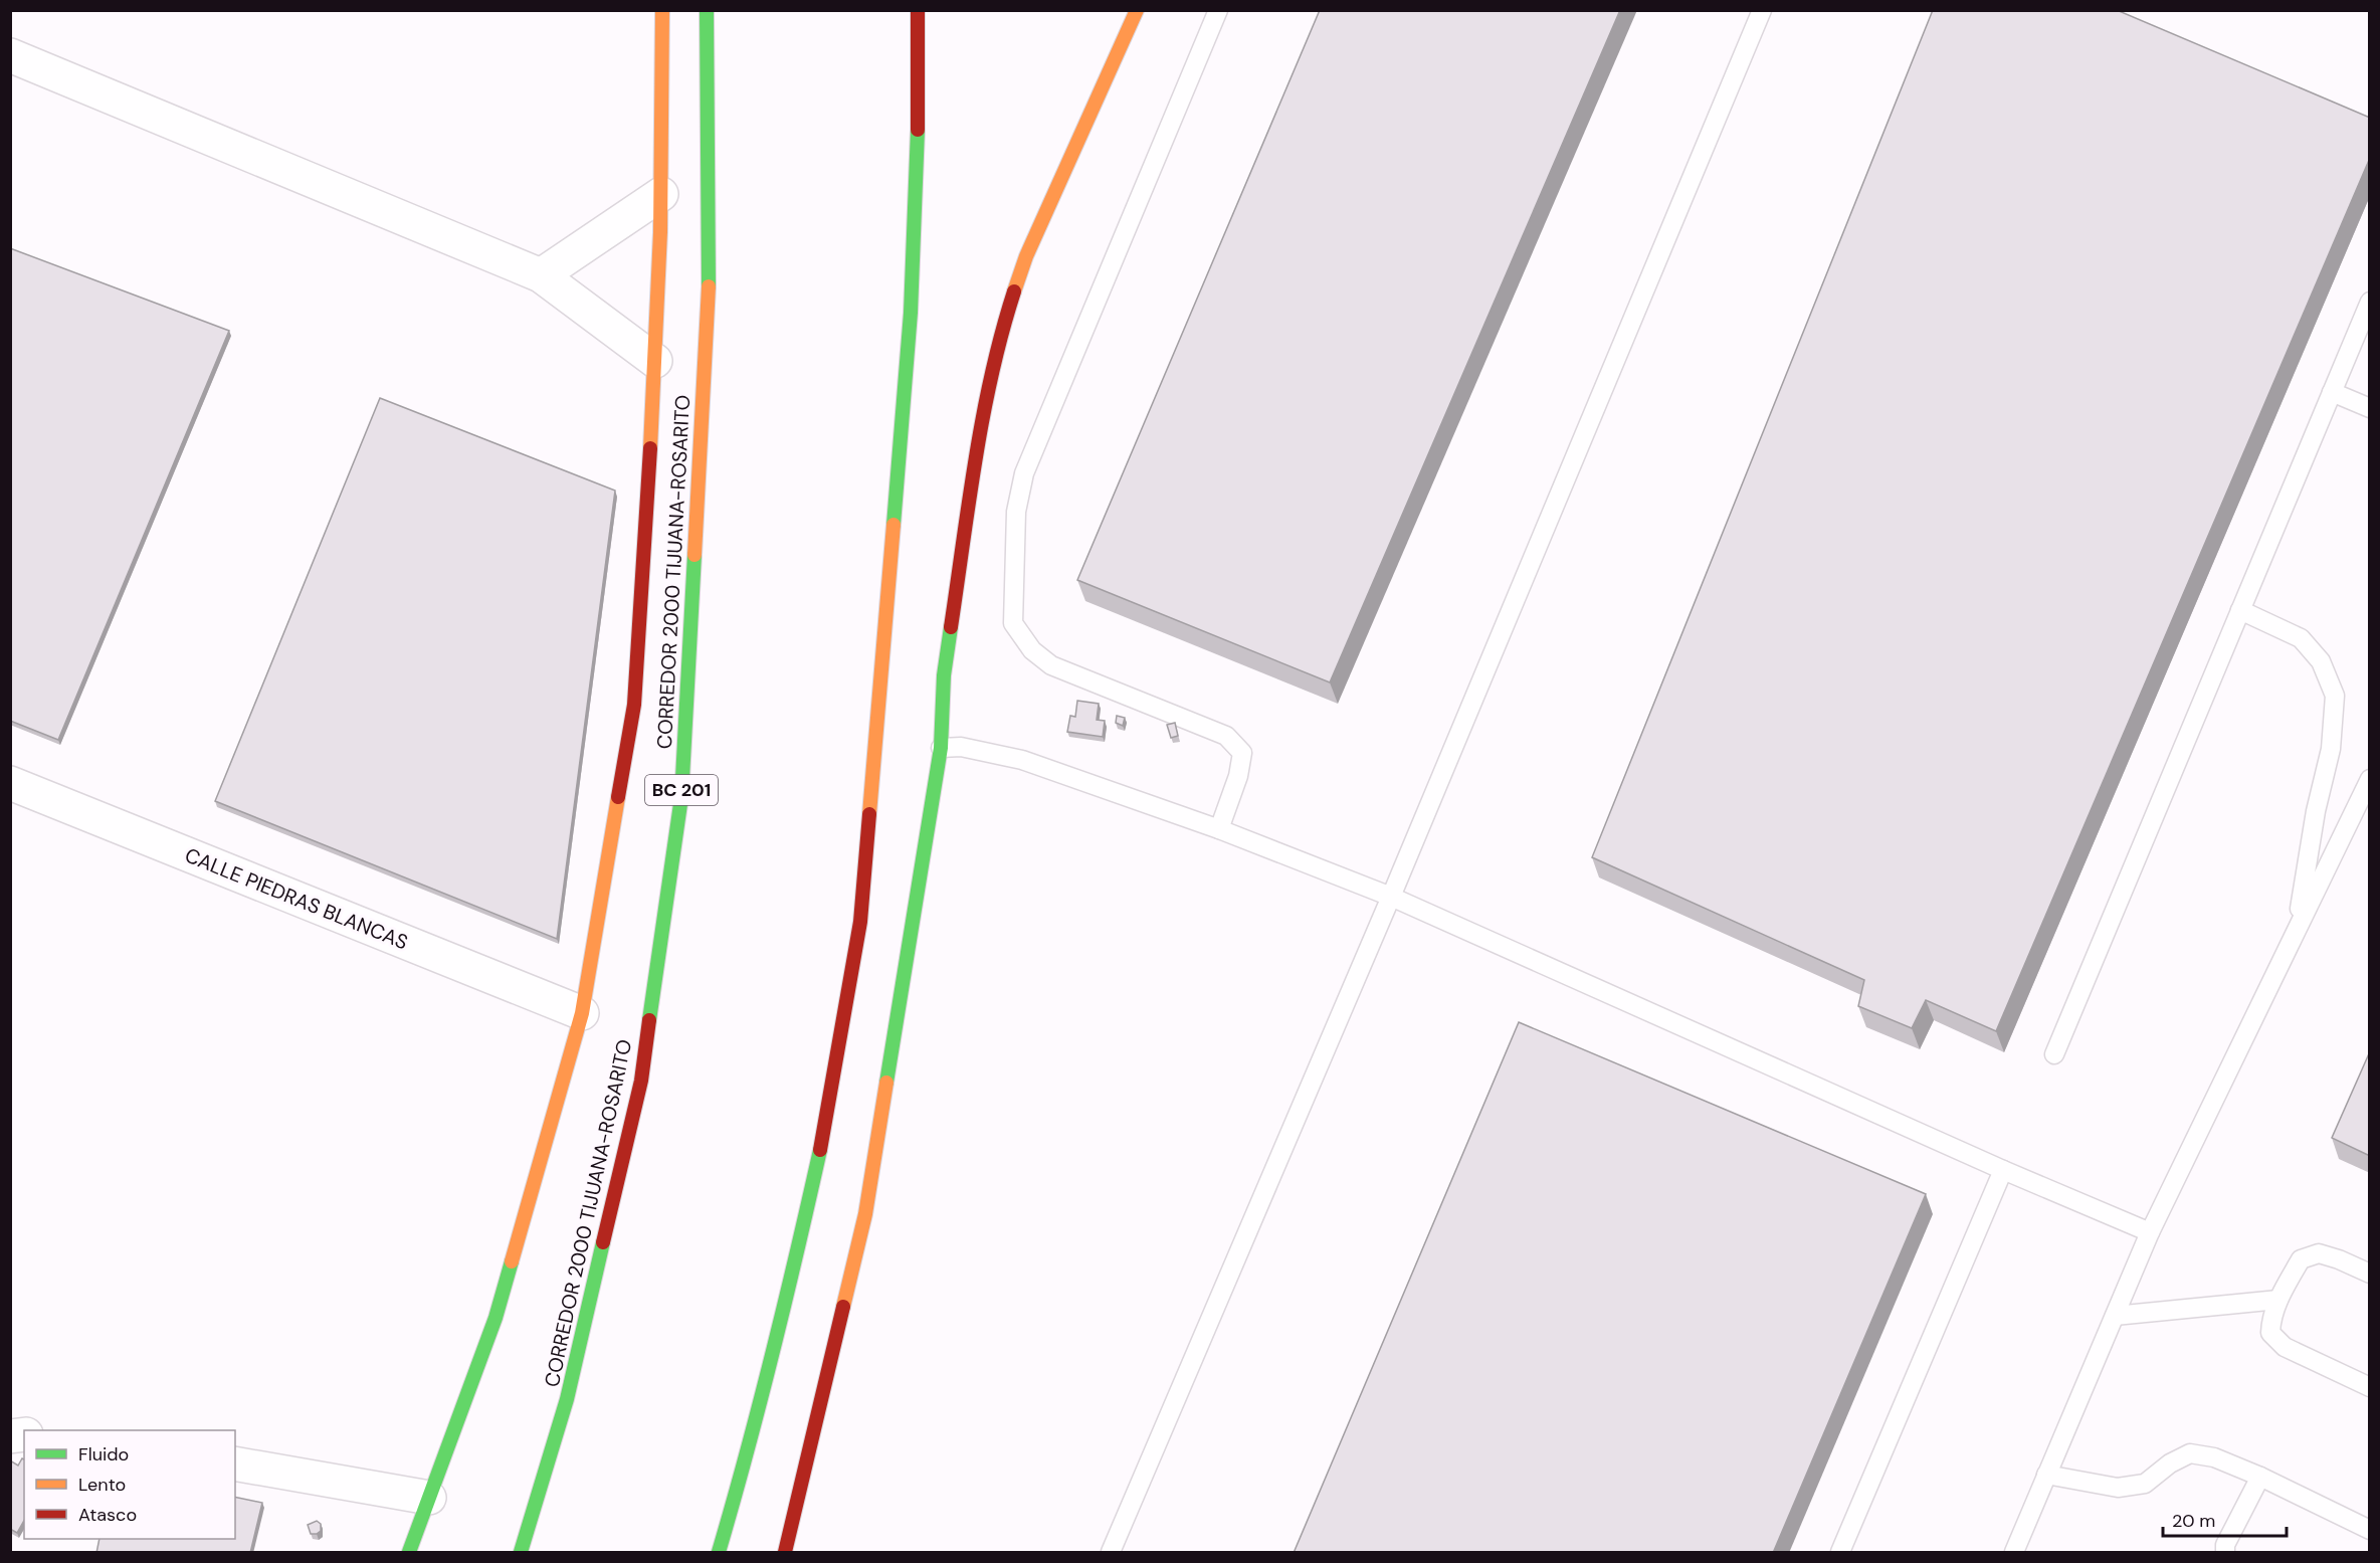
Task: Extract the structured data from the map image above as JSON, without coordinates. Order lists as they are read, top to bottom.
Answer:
{
  "streets": {
    "highway": ["CORREDOR 2000 TIJUANA-ROSARITO", "BC 201"],
    "street": ["CALLE PIEDRAS BLANCAS"]
  },
  "legend": ["Fluido", "Lento", "Atasco"],
  "scale_bar": "20 m"
}
